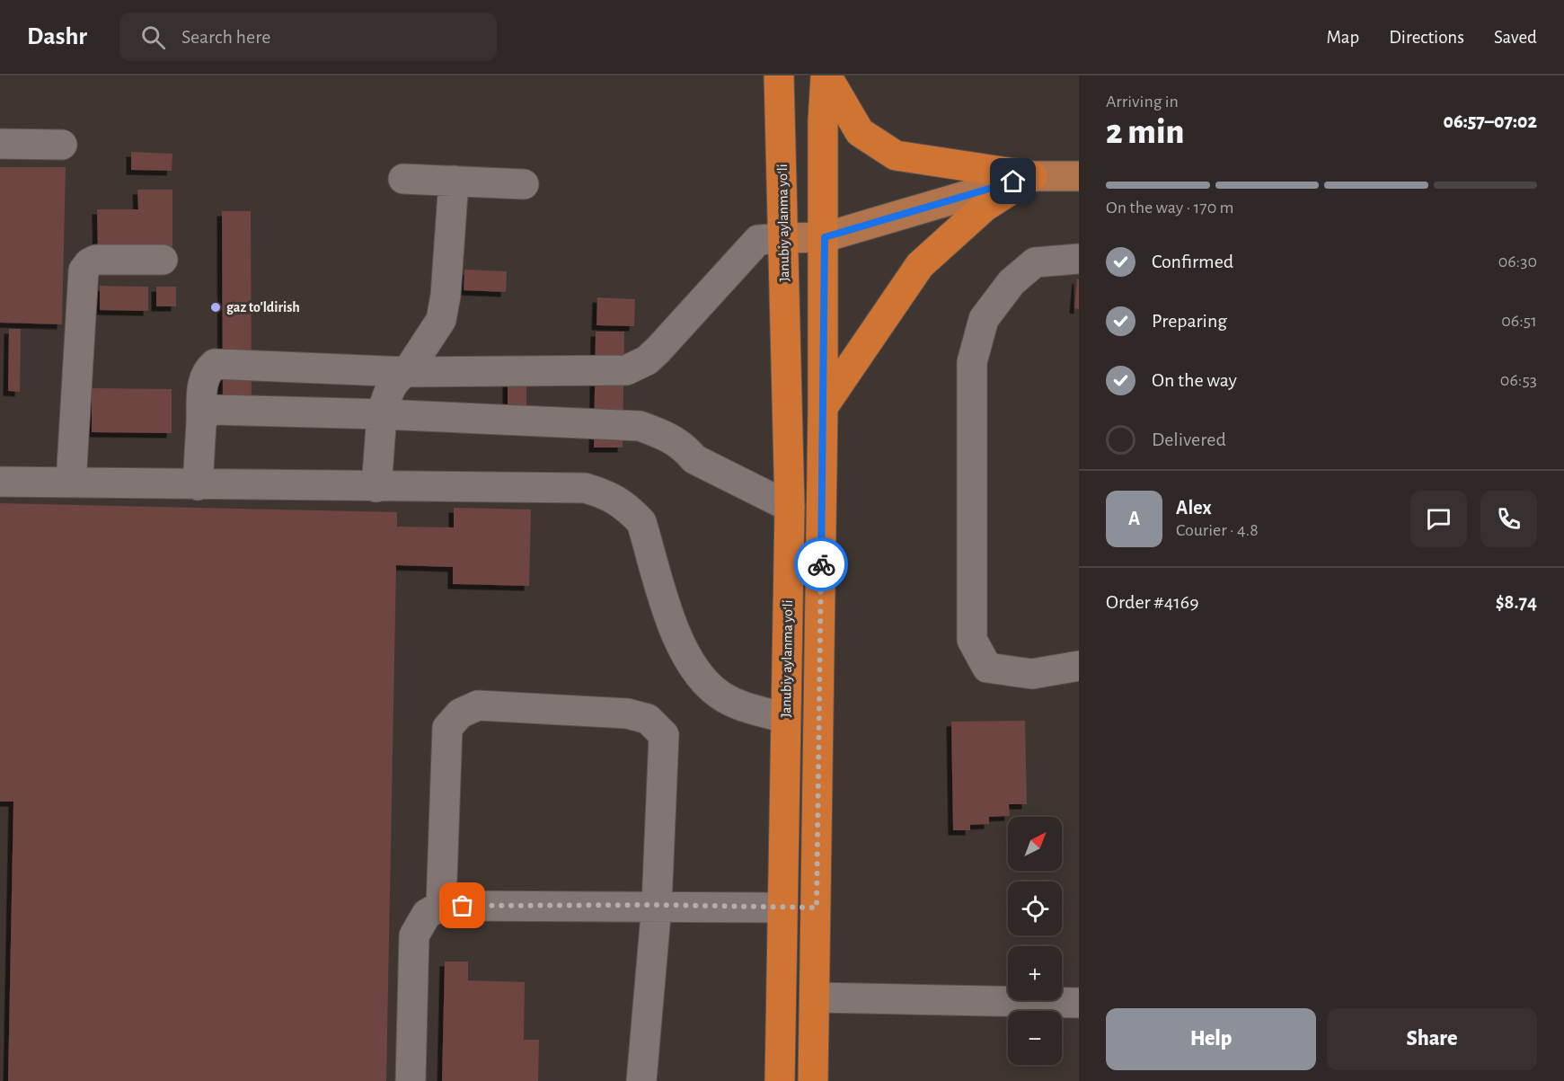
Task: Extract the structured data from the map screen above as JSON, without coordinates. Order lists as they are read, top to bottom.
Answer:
{
  "streets": {
    "highway": ["Janubiy aylanma yoʻli"]
  },
  "places": ["gaz to'ldirish"],
  "north": "top right",
  "page": {
    "header": "Dashr",
    "search": "Search here",
    "nav": ["Map", "Directions", "Saved"],
    "heading": ["2 min", "Arriving in", "06:57–07:02"],
    "panel": [
      "Alex",
      "Courier · 4.8",
      "Order #4169",
      "$8.74"
    ],
    "bar": "On the way · 170 m",
    "list": [
      ["Confirmed", "06:30"],
      ["Preparing", "06:51"],
      ["On the way", "06:53"],
      "Delivered"
    ],
    "round": "A",
    "map_buttons": ["+", "−"],
    "buttons": ["Help", "Share"]
  }
}
